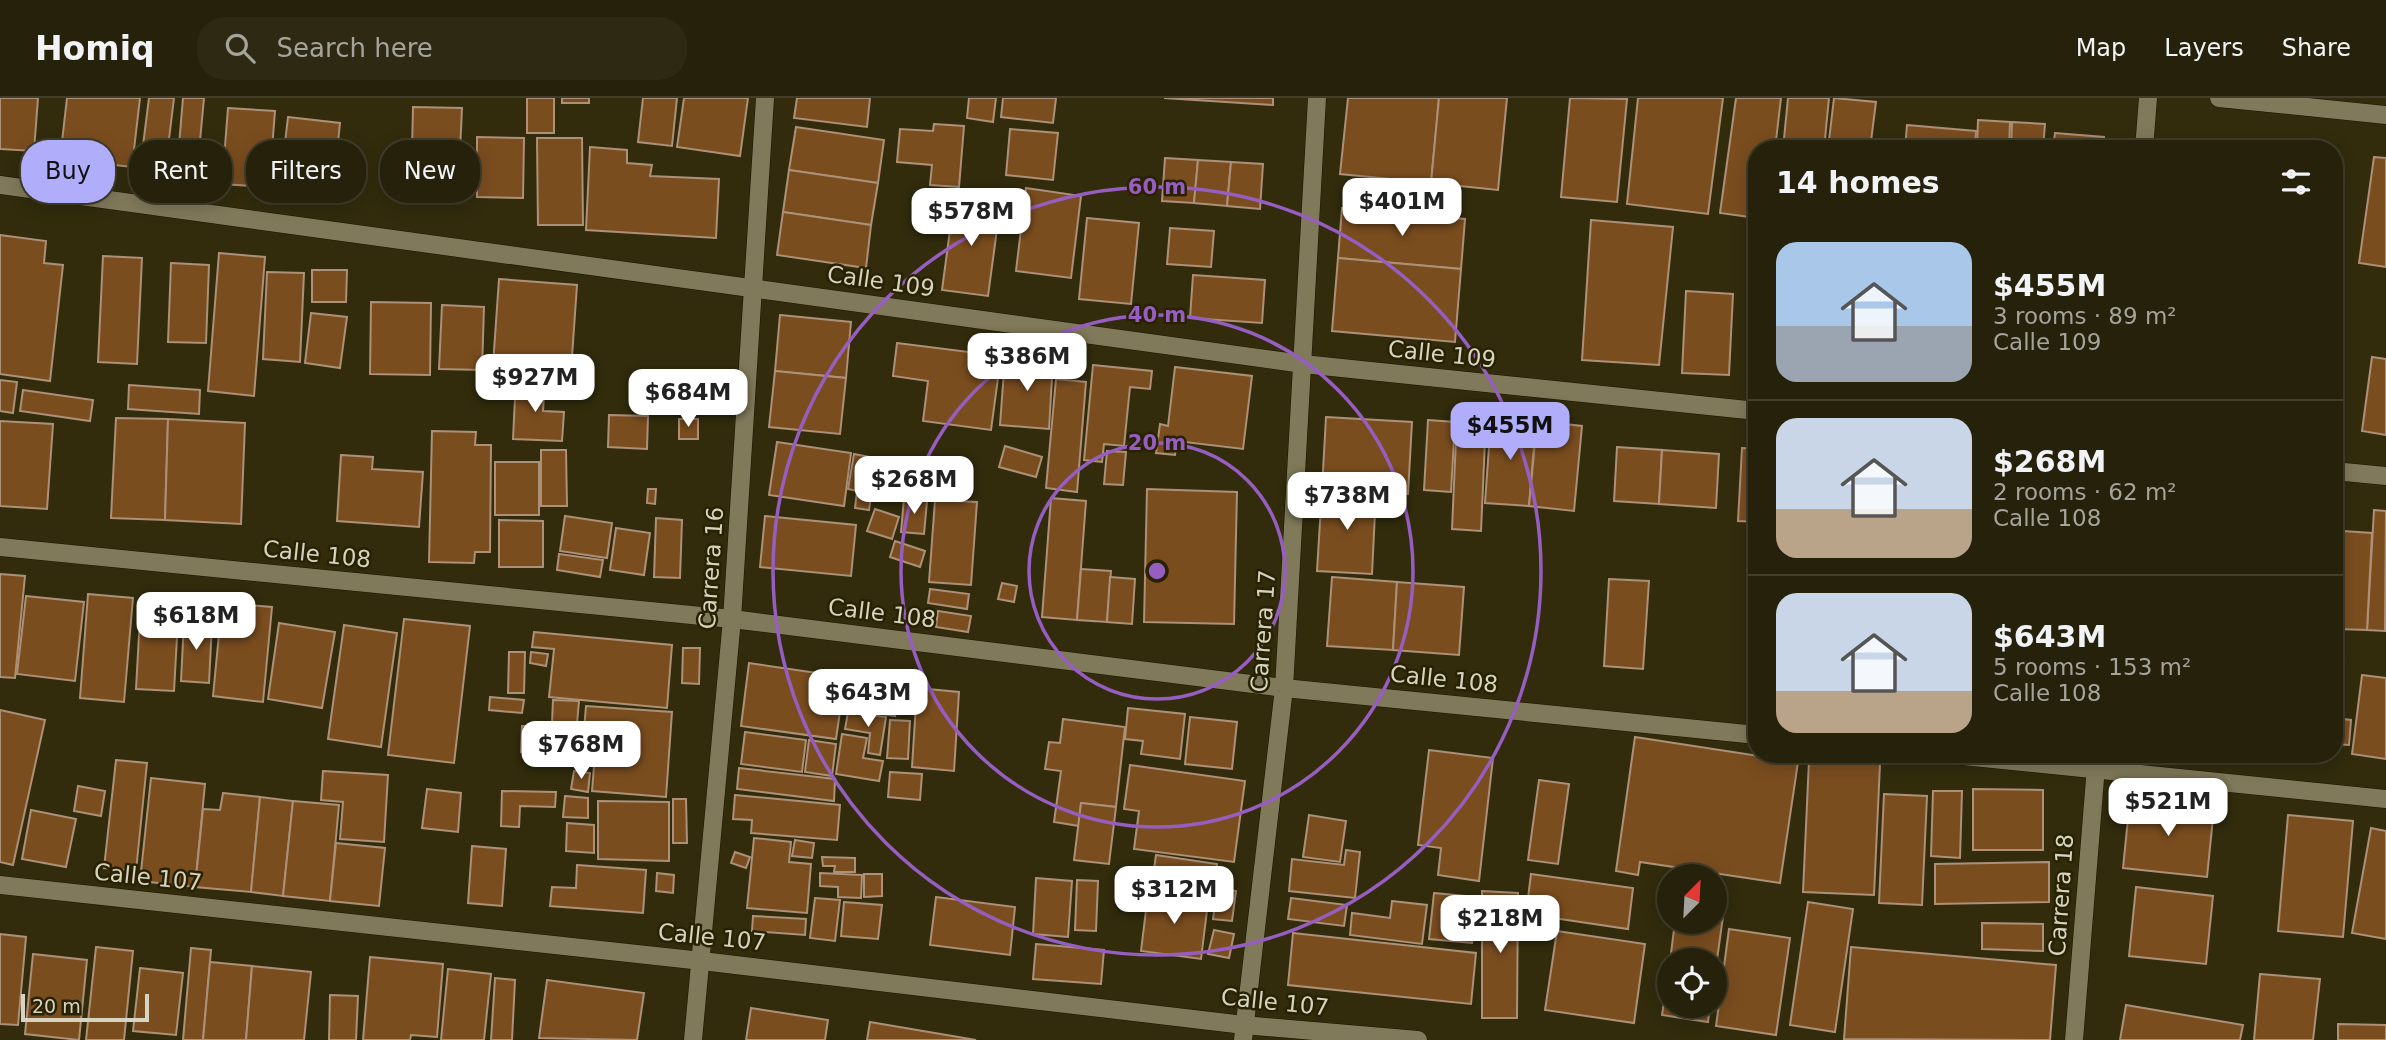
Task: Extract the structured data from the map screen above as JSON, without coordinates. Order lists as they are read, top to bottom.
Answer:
{
  "streets": {
    "street": [
      "Calle 109",
      "Calle 108",
      "Carrera 16",
      "Carrera 17",
      "Calle 107",
      "Carrera 18"
    ]
  },
  "crossings": [
    ["Calle 109", "Carrera 16"],
    ["Calle 109", "Carrera 17"],
    ["Calle 108", "Carrera 16"],
    ["Calle 108", "Carrera 17"],
    ["Carrera 16", "Calle 107"],
    ["Carrera 17", "Calle 107"]
  ],
  "scale_bar": "20 m",
  "north": "top right",
  "page": {
    "header": "Homiq",
    "search": "Search here",
    "nav": ["Map", "Layers", "Share"],
    "chip": [
      "Buy",
      "Rent",
      "Filters",
      "New"
    ],
    "heading": "14 homes",
    "price": [
      "$401M",
      "$578M",
      "$386M",
      "$927M",
      "$684M",
      "$455M",
      "$268M",
      "$738M",
      "$618M",
      "$643M",
      "$768M",
      "$521M",
      "$312M",
      "$218M"
    ],
    "list": [
      {
        "name": "$455M",
        "note": "3 rooms · 89 m² · Calle 109"
      },
      {
        "name": "$268M",
        "note": "2 rooms · 62 m² · Calle 108"
      },
      {
        "name": "$643M",
        "note": "5 rooms · 153 m² · Calle 108"
      }
    ],
    "scale": "20 m"
  },
  "rings": ["60 m", "40 m", "20 m"]
}
